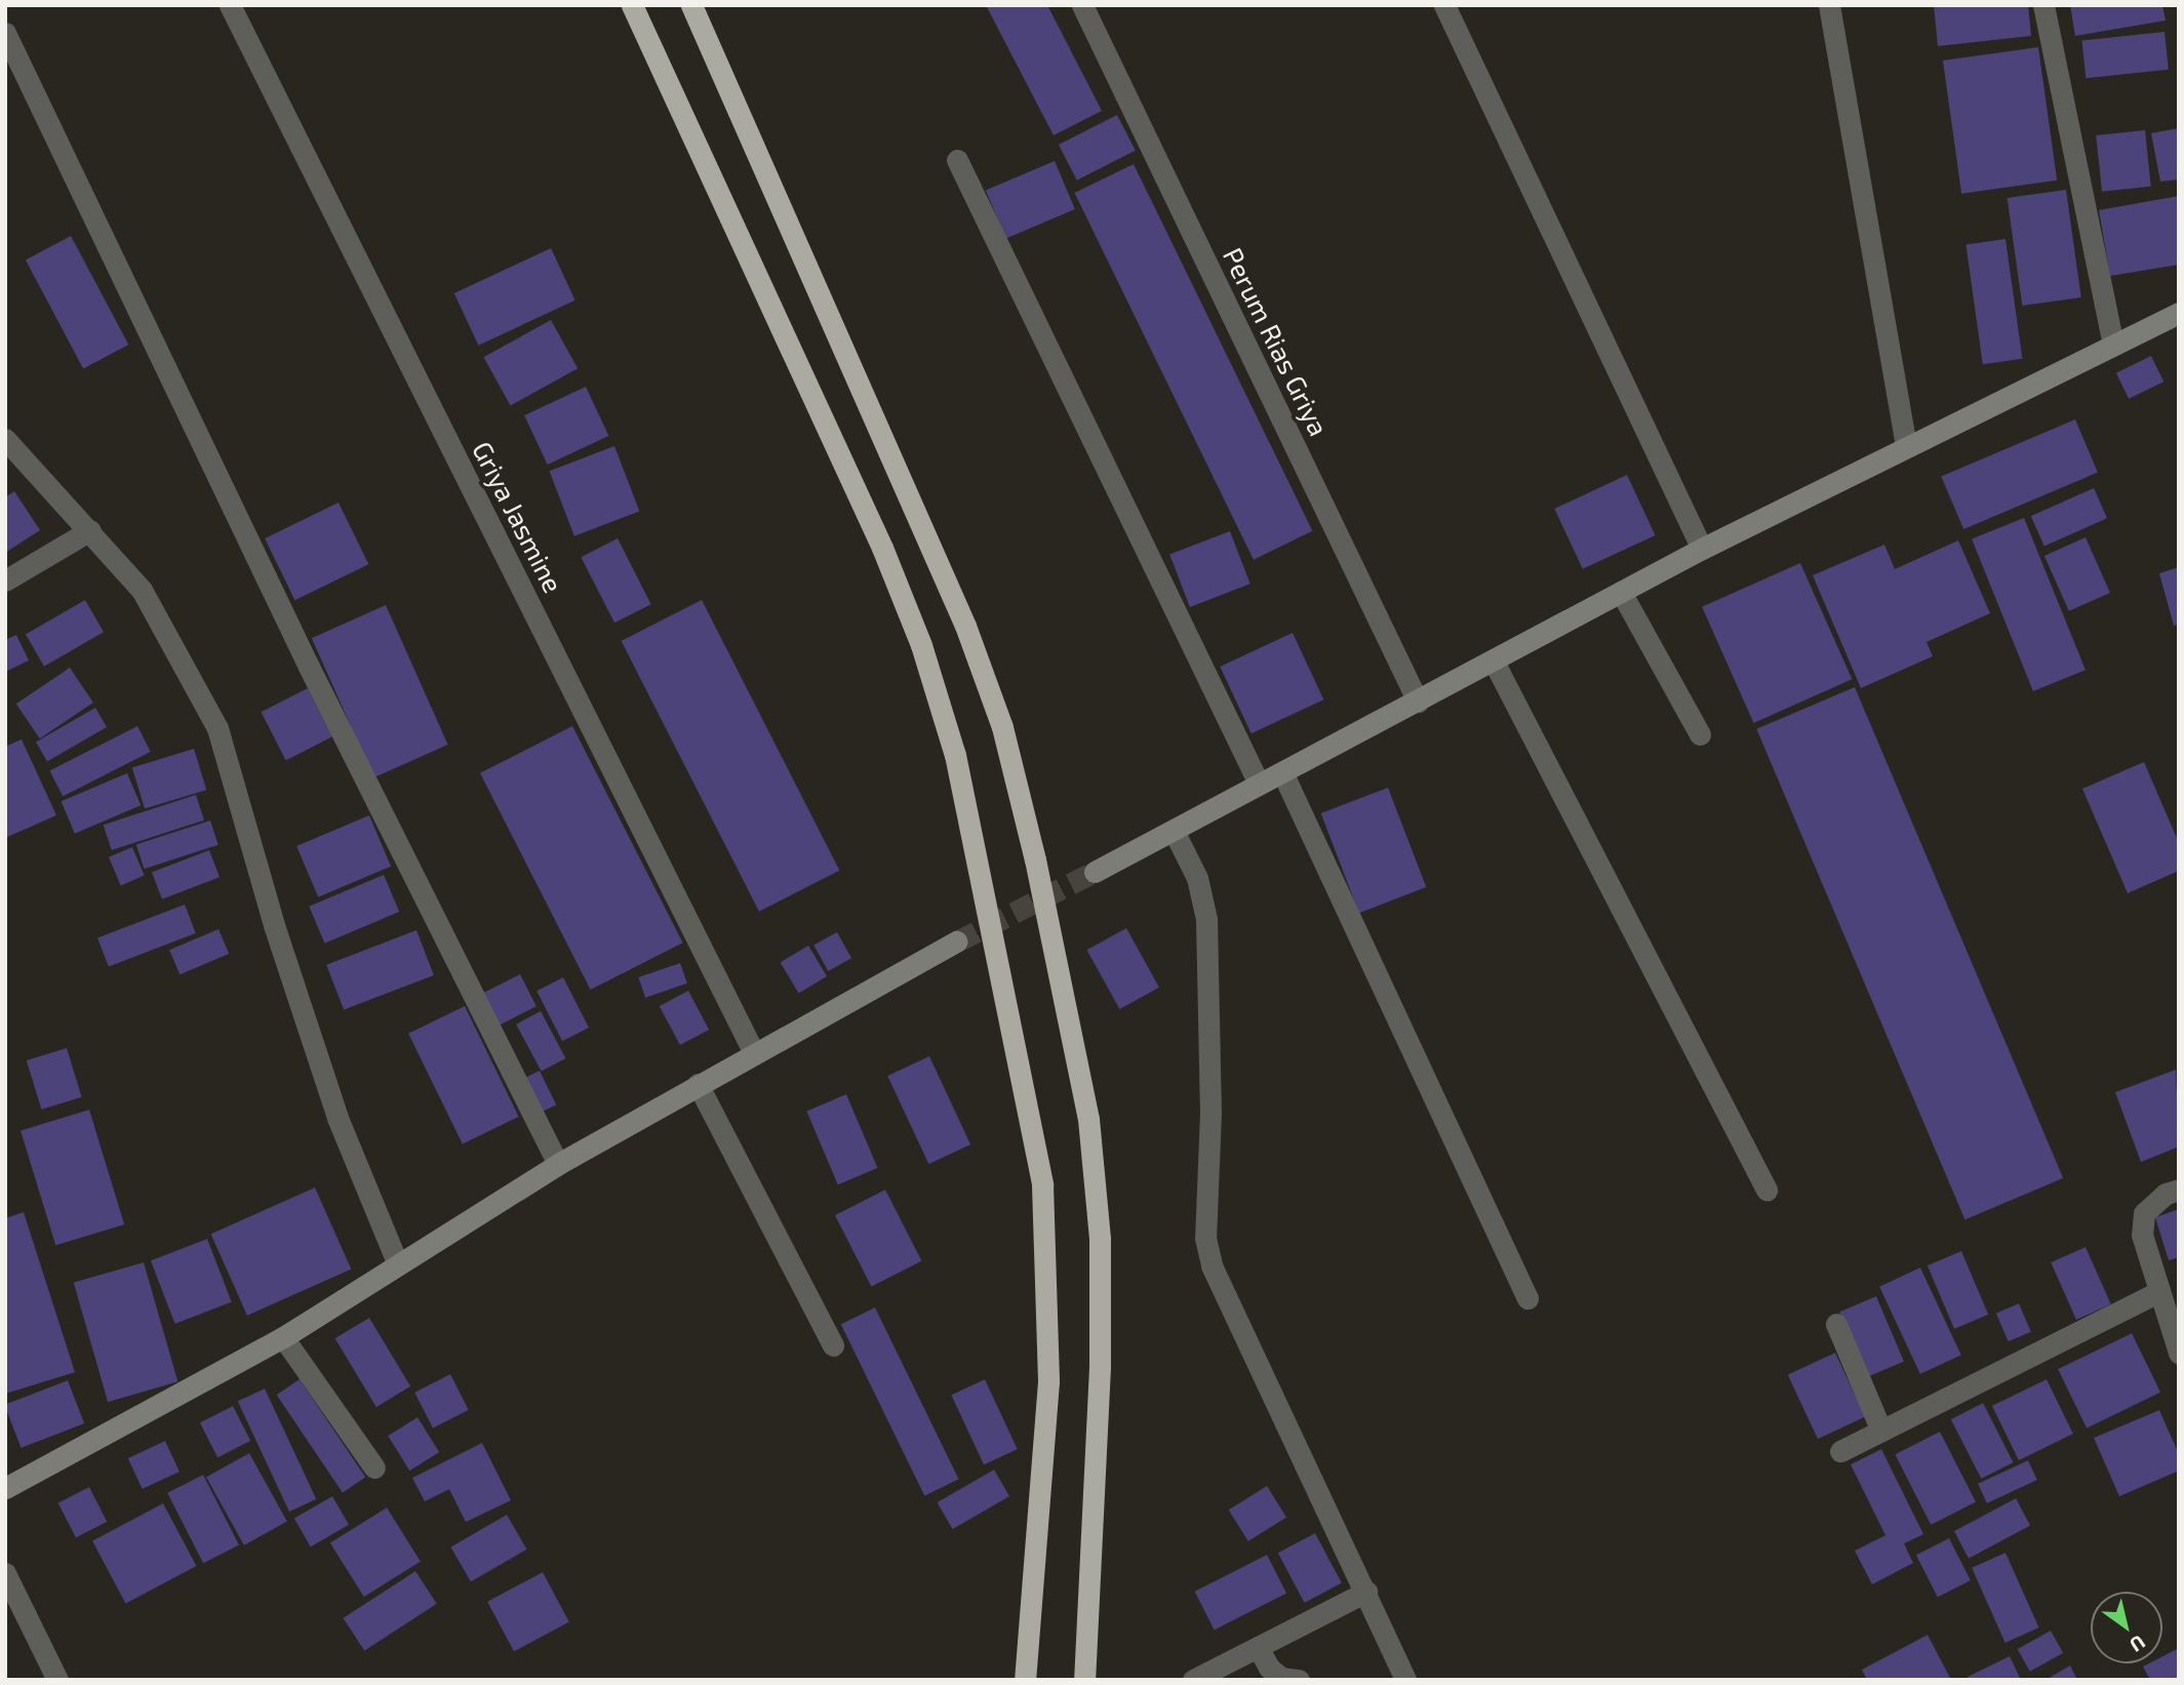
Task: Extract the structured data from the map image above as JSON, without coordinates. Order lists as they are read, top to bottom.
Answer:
{
  "streets": {
    "street": ["Perum Rias Griya", "Griya Jasmine"]
  },
  "north": "bottom right"
}
